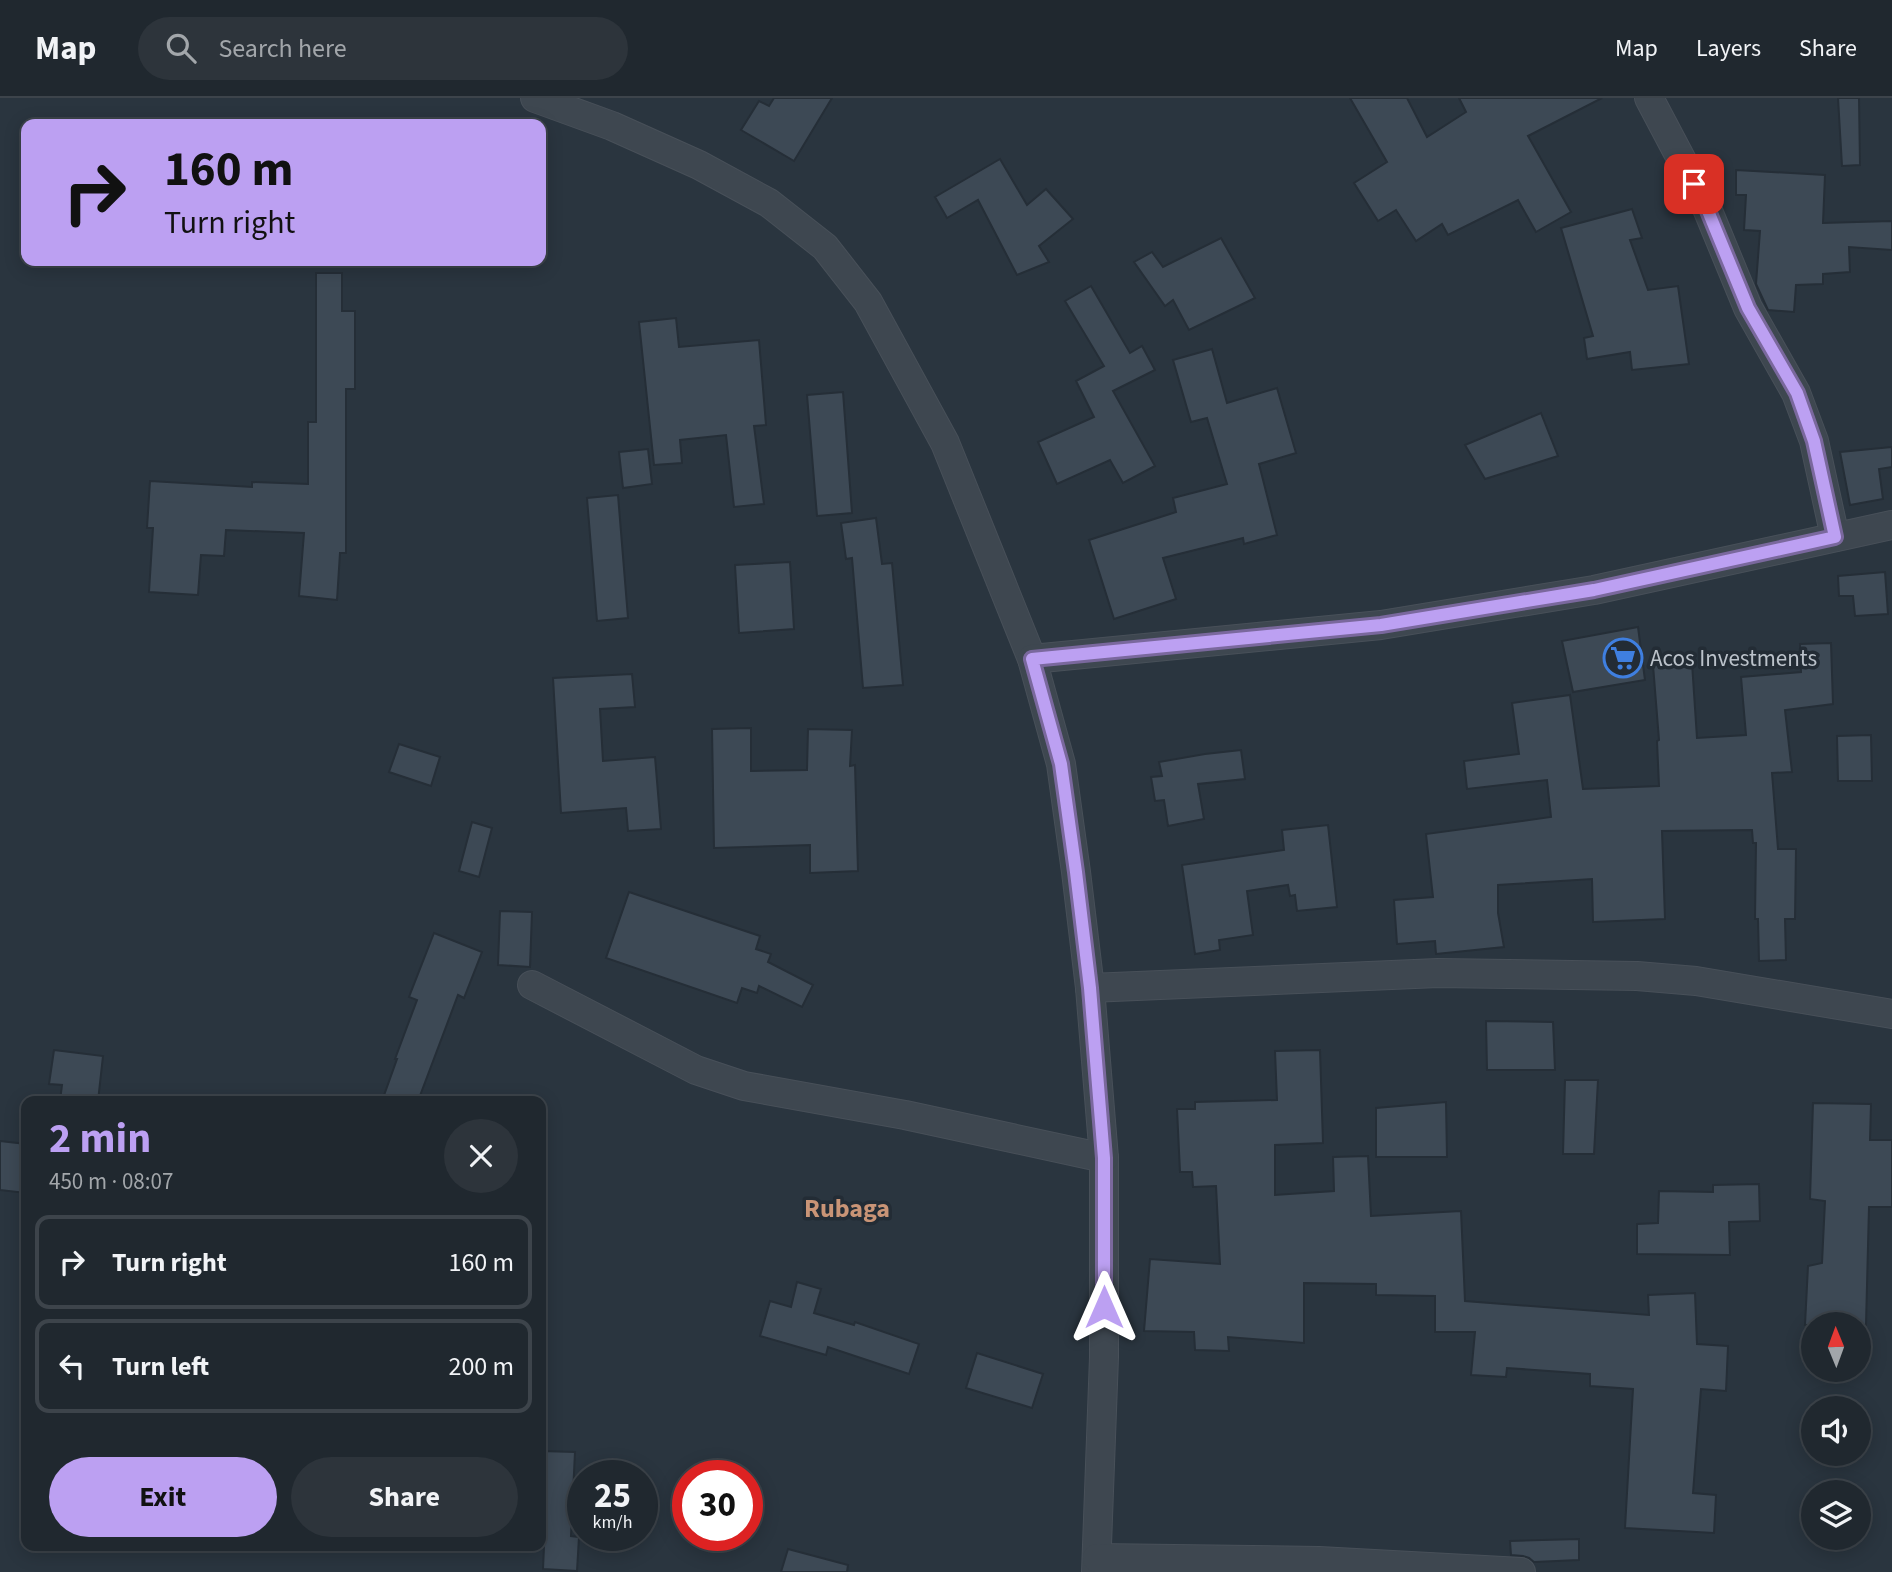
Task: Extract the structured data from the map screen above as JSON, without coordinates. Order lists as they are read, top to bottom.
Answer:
{
  "districts": ["Rubaga"],
  "places": {
    "supermarket": ["Acos Investments"]
  },
  "north": "top",
  "page": {
    "header": "Map",
    "search": "Search here",
    "nav": ["Map", "Layers", "Share"],
    "turn": ["160 m", "Turn right"],
    "heading": ["2 min", "450 m · 08:07"],
    "list": [
      {
        "name": "Turn right",
        "value": "160 m"
      },
      {
        "name": "Turn left",
        "value": "200 m"
      }
    ],
    "buttons": ["Exit", "Share"],
    "speed": "25 km/h",
    "limit": "30"
  }
}
